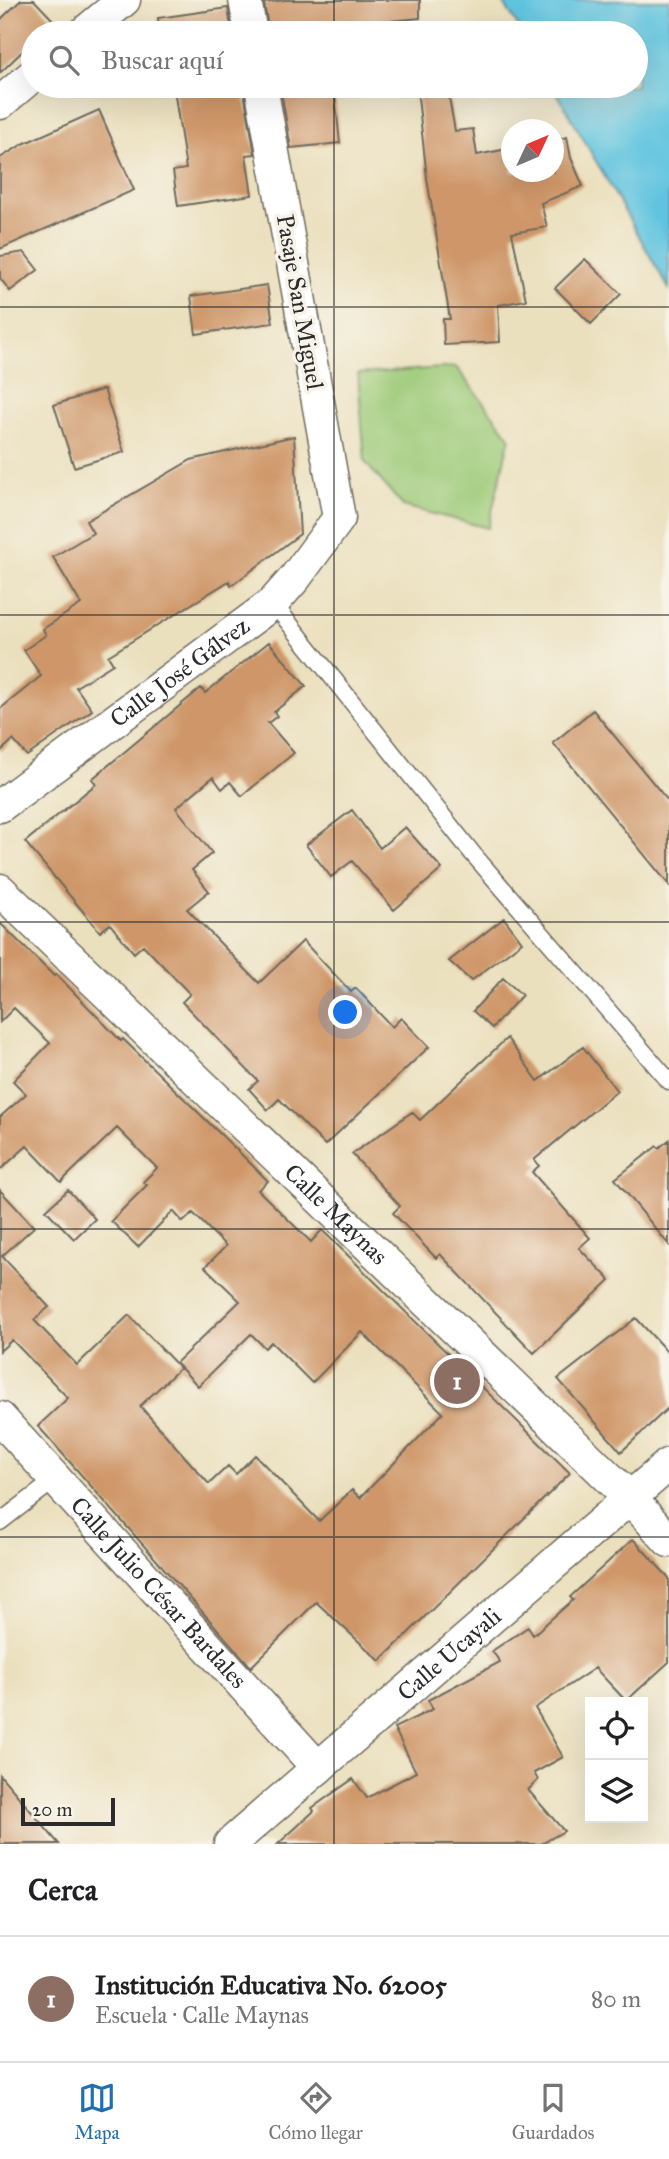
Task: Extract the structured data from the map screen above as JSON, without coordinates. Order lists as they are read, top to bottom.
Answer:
{
  "streets": {
    "street": [
      "Pasaje San Miguel",
      "Calle José Gálvez",
      "Calle Maynas",
      "Calle Julio César Bardales",
      "Calle Ucayali"
    ]
  },
  "crossings": [
    ["Pasaje San Miguel", "Calle José Gálvez"],
    ["Calle Maynas", "Calle Ucayali"],
    ["Calle Julio César Bardales", "Calle Ucayali"]
  ],
  "scale_bar": "20 m",
  "north": "top right",
  "page": {
    "search": "Buscar aquí",
    "pins": "1",
    "scale": "20 m",
    "heading": "Cerca",
    "list": [
      {
        "mark": "1",
        "name": "Institución Educativa No. 62005",
        "note": "Escuela · Calle Maynas",
        "value": "80 m"
      }
    ],
    "nav": ["Mapa", "Cómo llegar", "Guardados"]
  }
}
